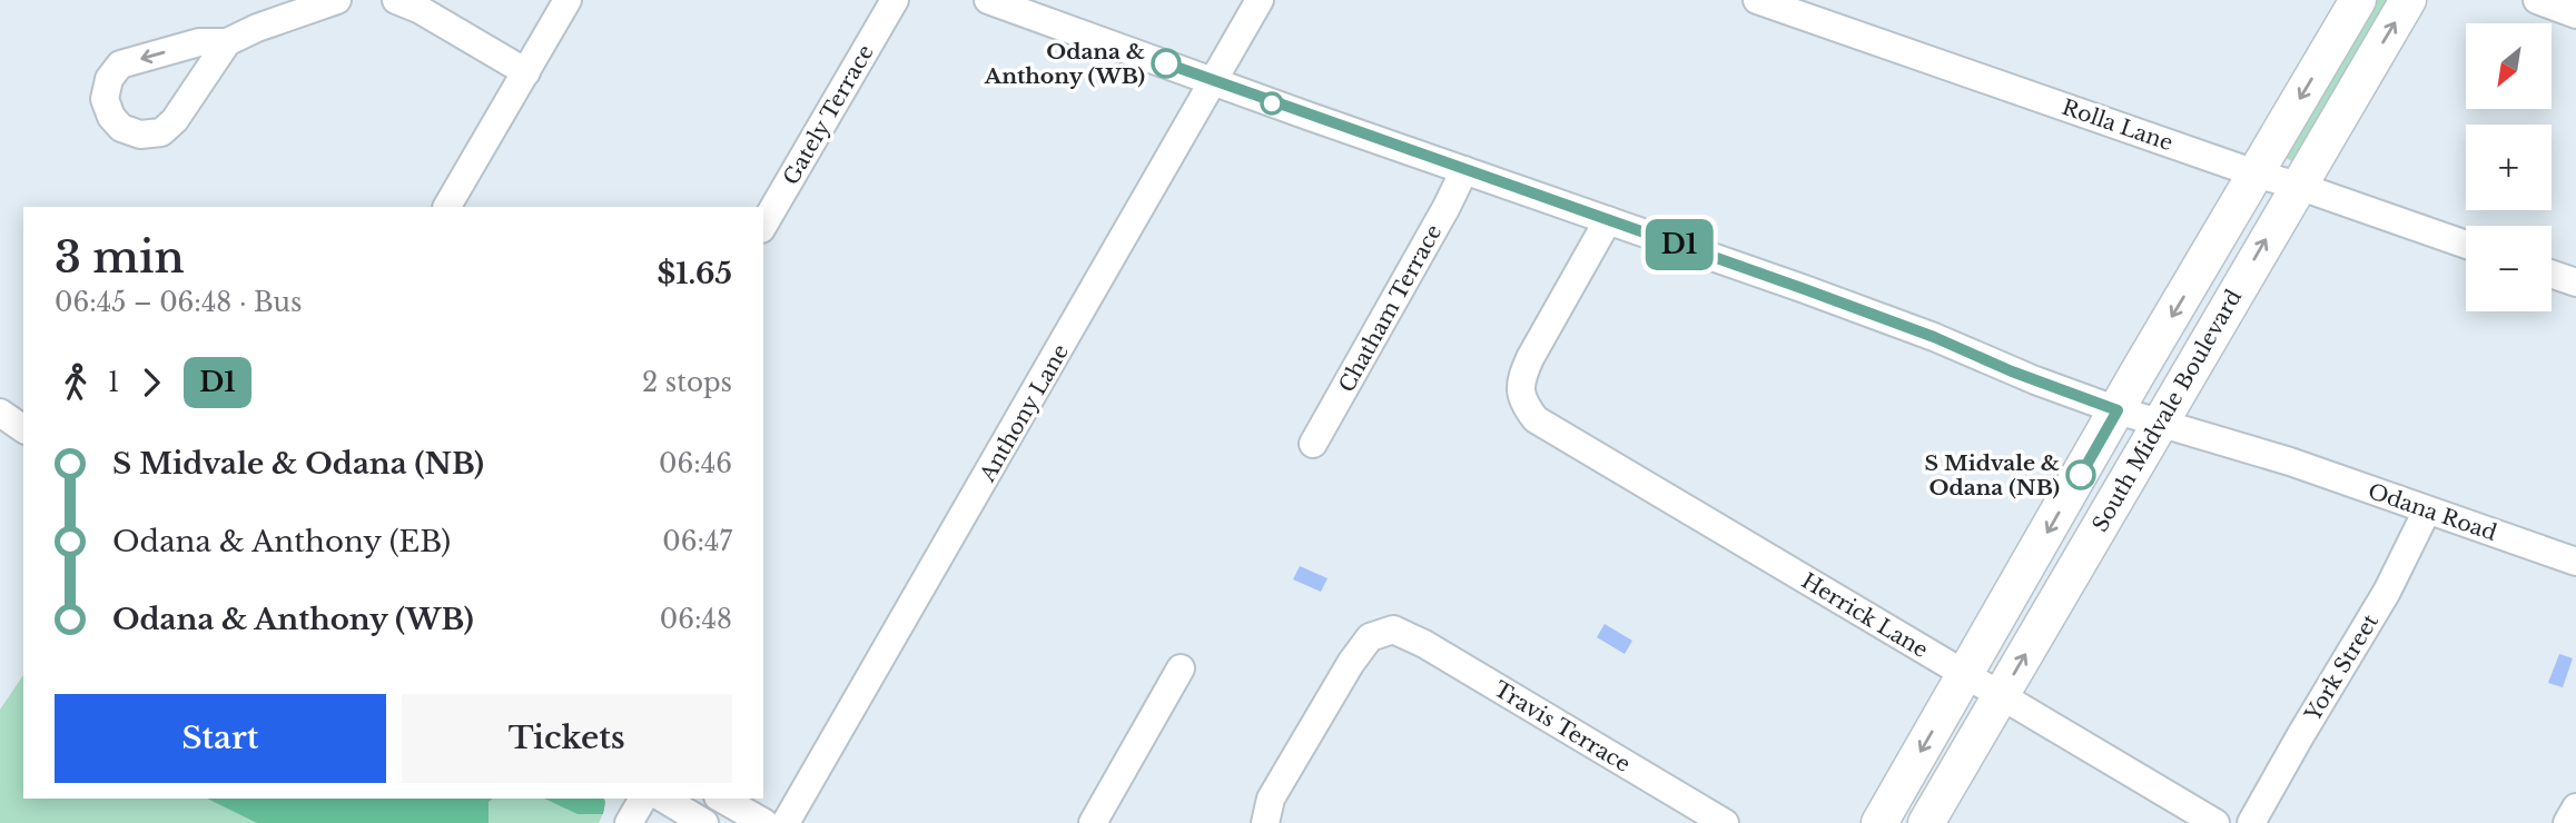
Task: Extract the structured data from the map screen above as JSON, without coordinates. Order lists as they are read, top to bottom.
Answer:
{
  "streets": {
    "main road": ["South Midvale Boulevard"],
    "street": [
      "Gately Terrace",
      "Rolla Lane",
      "Chatham Terrace",
      "Anthony Lane",
      "Odana Road",
      "Herrick Lane",
      "York Street",
      "Travis Terrace"
    ]
  },
  "crossings": [
    ["Rolla Lane", "South Midvale Boulevard"],
    ["Chatham Terrace", "Odana Road"],
    ["South Midvale Boulevard", "Odana Road"],
    ["South Midvale Boulevard", "Herrick Lane"],
    ["Anthony Lane", "Odana Road"],
    ["Odana Road", "Herrick Lane"],
    ["Odana Road", "York Street"]
  ],
  "places": ["Odana & Anthony (WB)", "S Midvale & Odana (NB)"],
  "lines": ["bus line D1"],
  "north": "bottom left",
  "page": {
    "on_map": "D1",
    "map_buttons": ["+", "−"],
    "heading": ["3 min", "06:45 – 06:48 · Bus", "$1.65"],
    "legs": ["1", "D1", "2 stops"],
    "list": [
      {
        "name": "S Midvale & Odana (NB)",
        "value": "06:46"
      },
      {
        "name": "Odana & Anthony (EB)",
        "value": "06:47"
      },
      {
        "name": "Odana & Anthony (WB)",
        "value": "06:48"
      }
    ],
    "buttons": ["Start", "Tickets"]
  }
}
